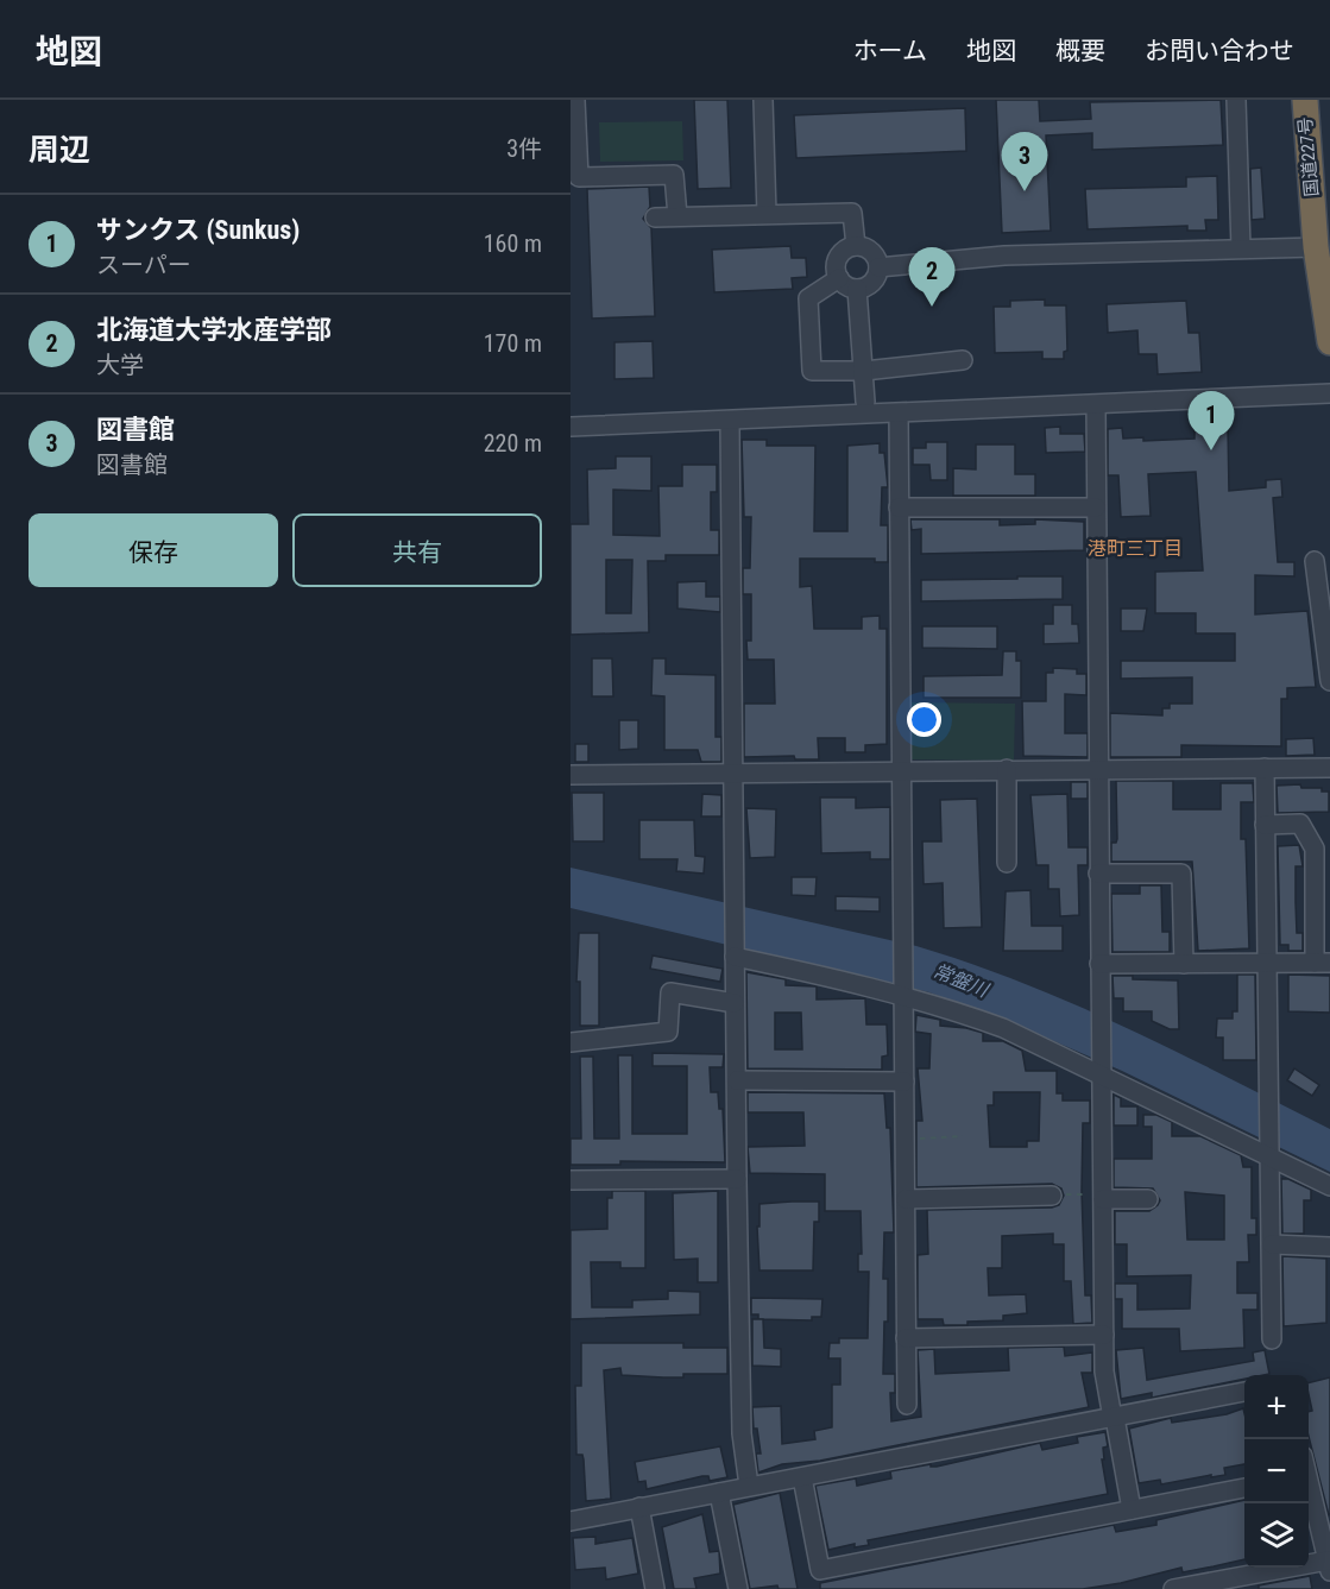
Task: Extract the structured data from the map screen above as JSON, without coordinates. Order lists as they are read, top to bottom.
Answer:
{
  "streets": {
    "highway": ["国道227号"]
  },
  "districts": ["港町三丁目"],
  "water": ["常盤川"],
  "page": {
    "header": "地図",
    "nav": [
      "ホーム",
      "地図",
      "概要",
      "お問い合わせ"
    ],
    "heading": ["周辺", "3件"],
    "pins": ["3", "2", "1"],
    "list": [
      {
        "mark": "1",
        "name": "サンクス (Sunkus)",
        "note": "スーパー",
        "value": "160 m"
      },
      {
        "mark": "2",
        "name": "北海道大学水産学部",
        "note": "大学",
        "value": "170 m"
      },
      {
        "mark": "3",
        "name": "図書館",
        "note": "図書館",
        "value": "220 m"
      }
    ],
    "buttons": ["保存", "共有"],
    "map_buttons": ["+", "−"]
  }
}
